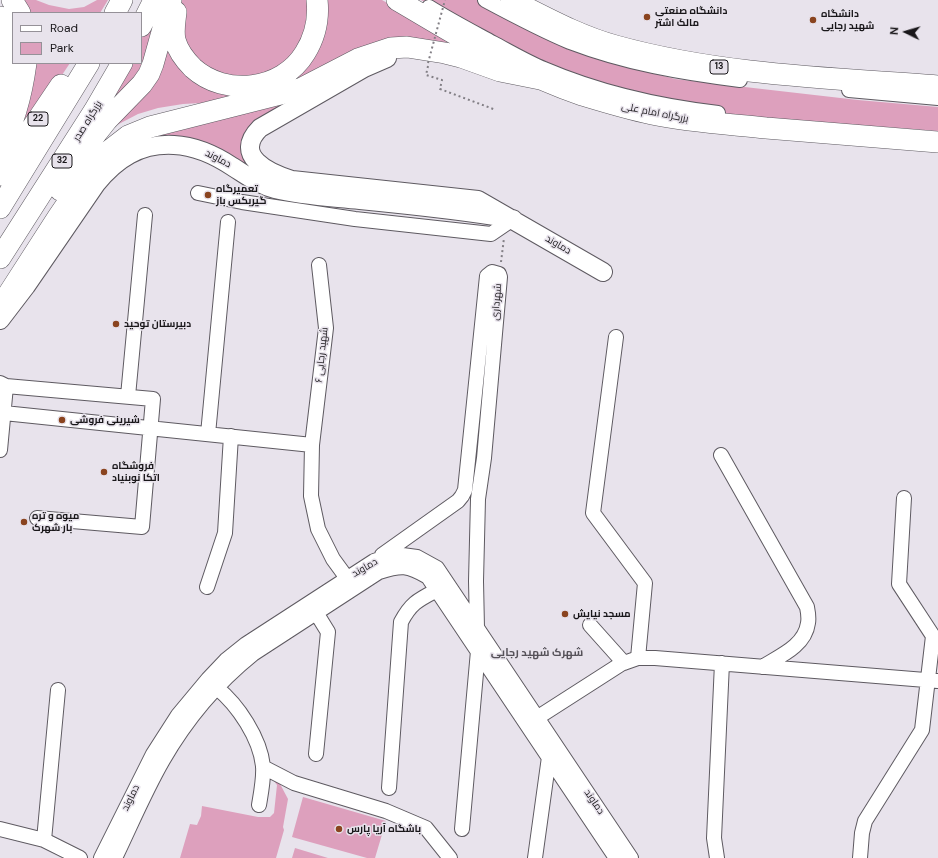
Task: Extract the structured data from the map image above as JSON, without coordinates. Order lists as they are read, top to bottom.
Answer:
{
  "streets": {
    "highway": [
      "13",
      "بزرگراه امام علی",
      "22",
      "بزرگراه صدر",
      "32"
    ],
    "main road": ["دماوند"],
    "street": ["شهرداری", "شهید رجایی ۶"]
  },
  "crossings": [
    ["دماوند", "شهرداری"],
    ["دماوند", "شهید رجایی ۶"]
  ],
  "districts": ["شهرک شهید رجایی"],
  "places": [
    "دانشگاه صنعتی مالک اشتر",
    "دانشگاه شهید رجایی",
    "تعمیرگاه گیربکس باز",
    "دبیرستان توحید",
    "شیرینی فروشی",
    "فروشگاه اتکا نوبنیاد",
    "میوه و تره بار شهرک",
    "مسجد نیایش",
    "باشگاه آریا پارس"
  ],
  "legend": ["Road", "Park"],
  "north": "left"
}
